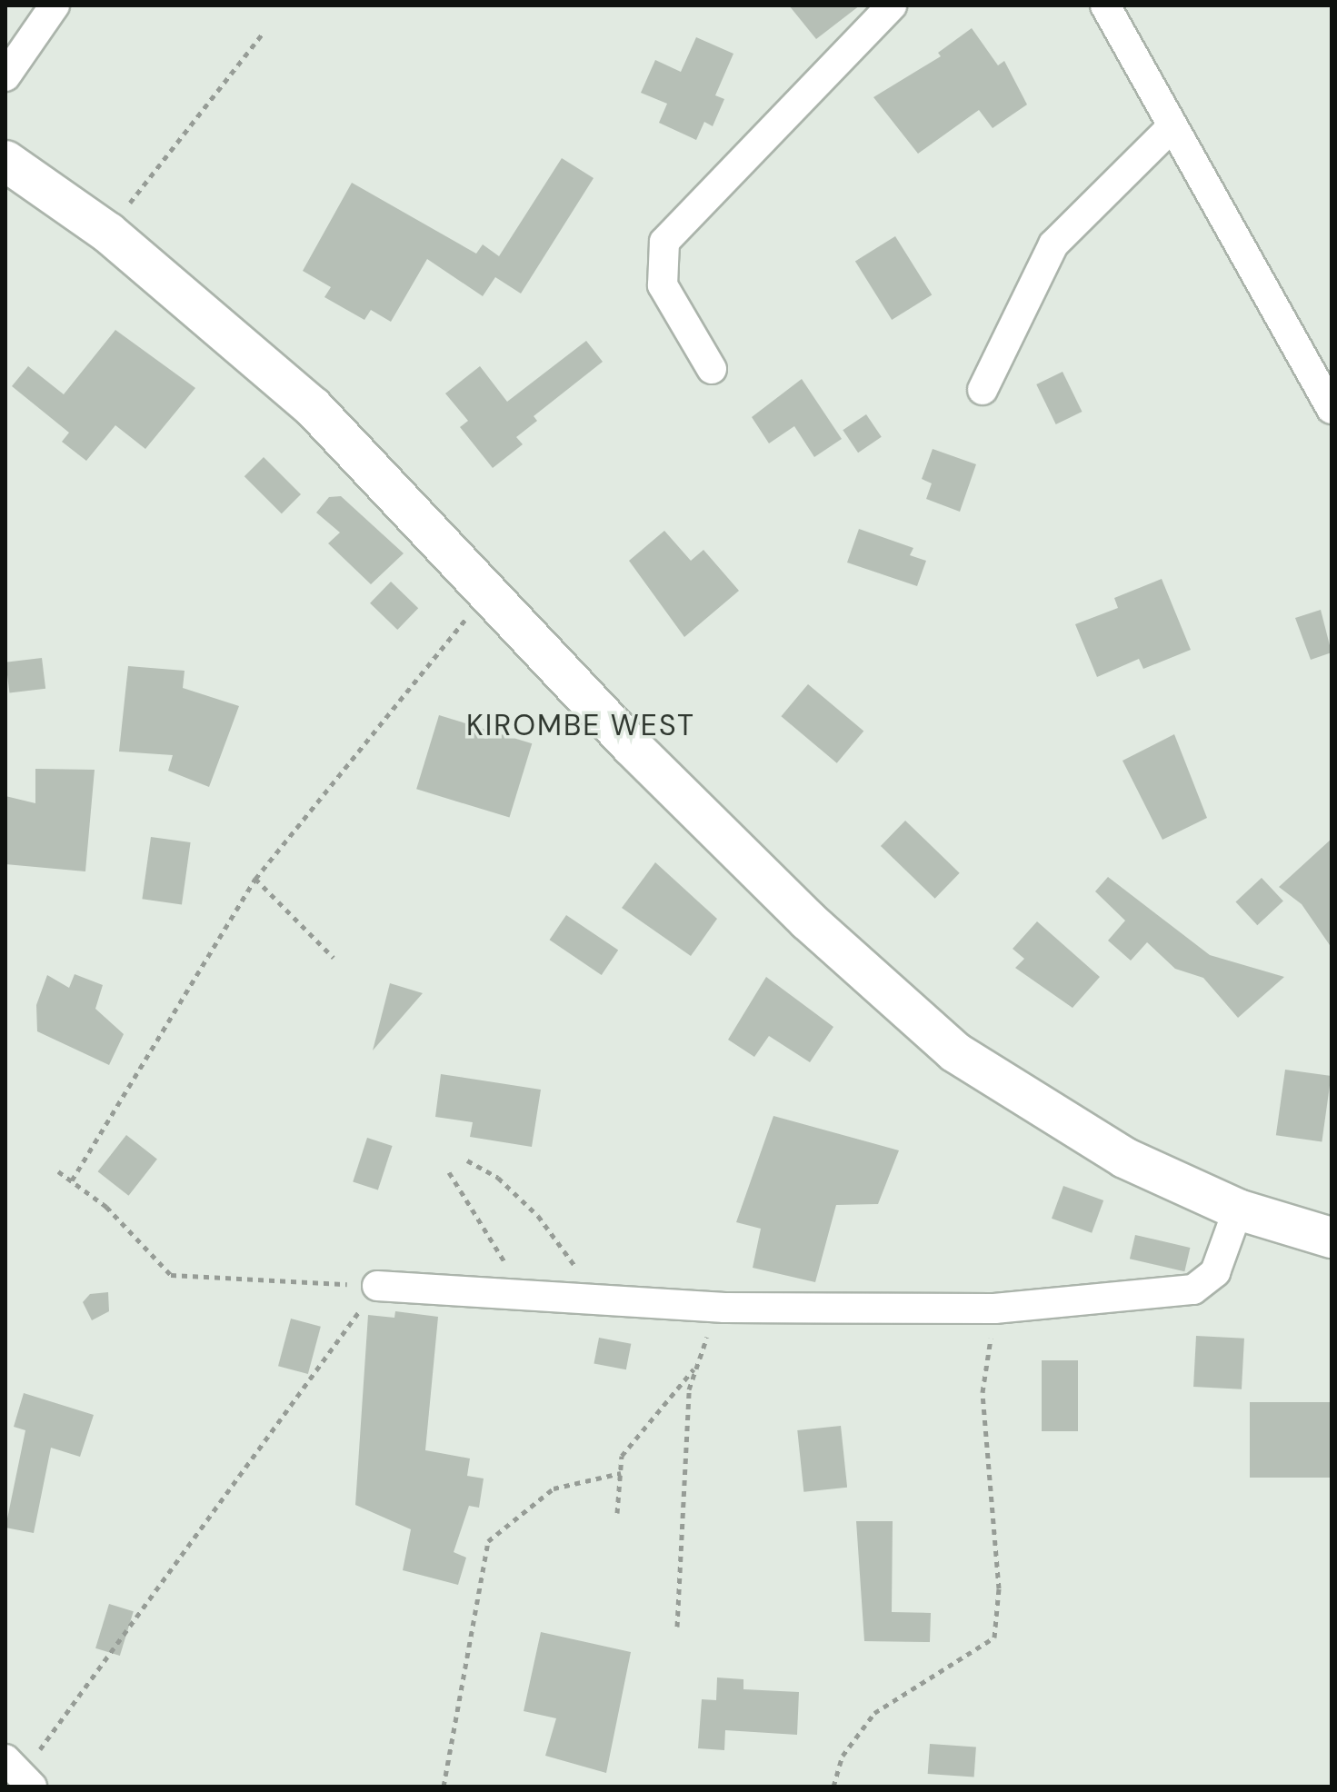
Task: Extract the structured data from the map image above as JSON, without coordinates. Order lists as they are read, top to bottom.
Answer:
{
  "districts": ["KIROMBE WEST"]
}
